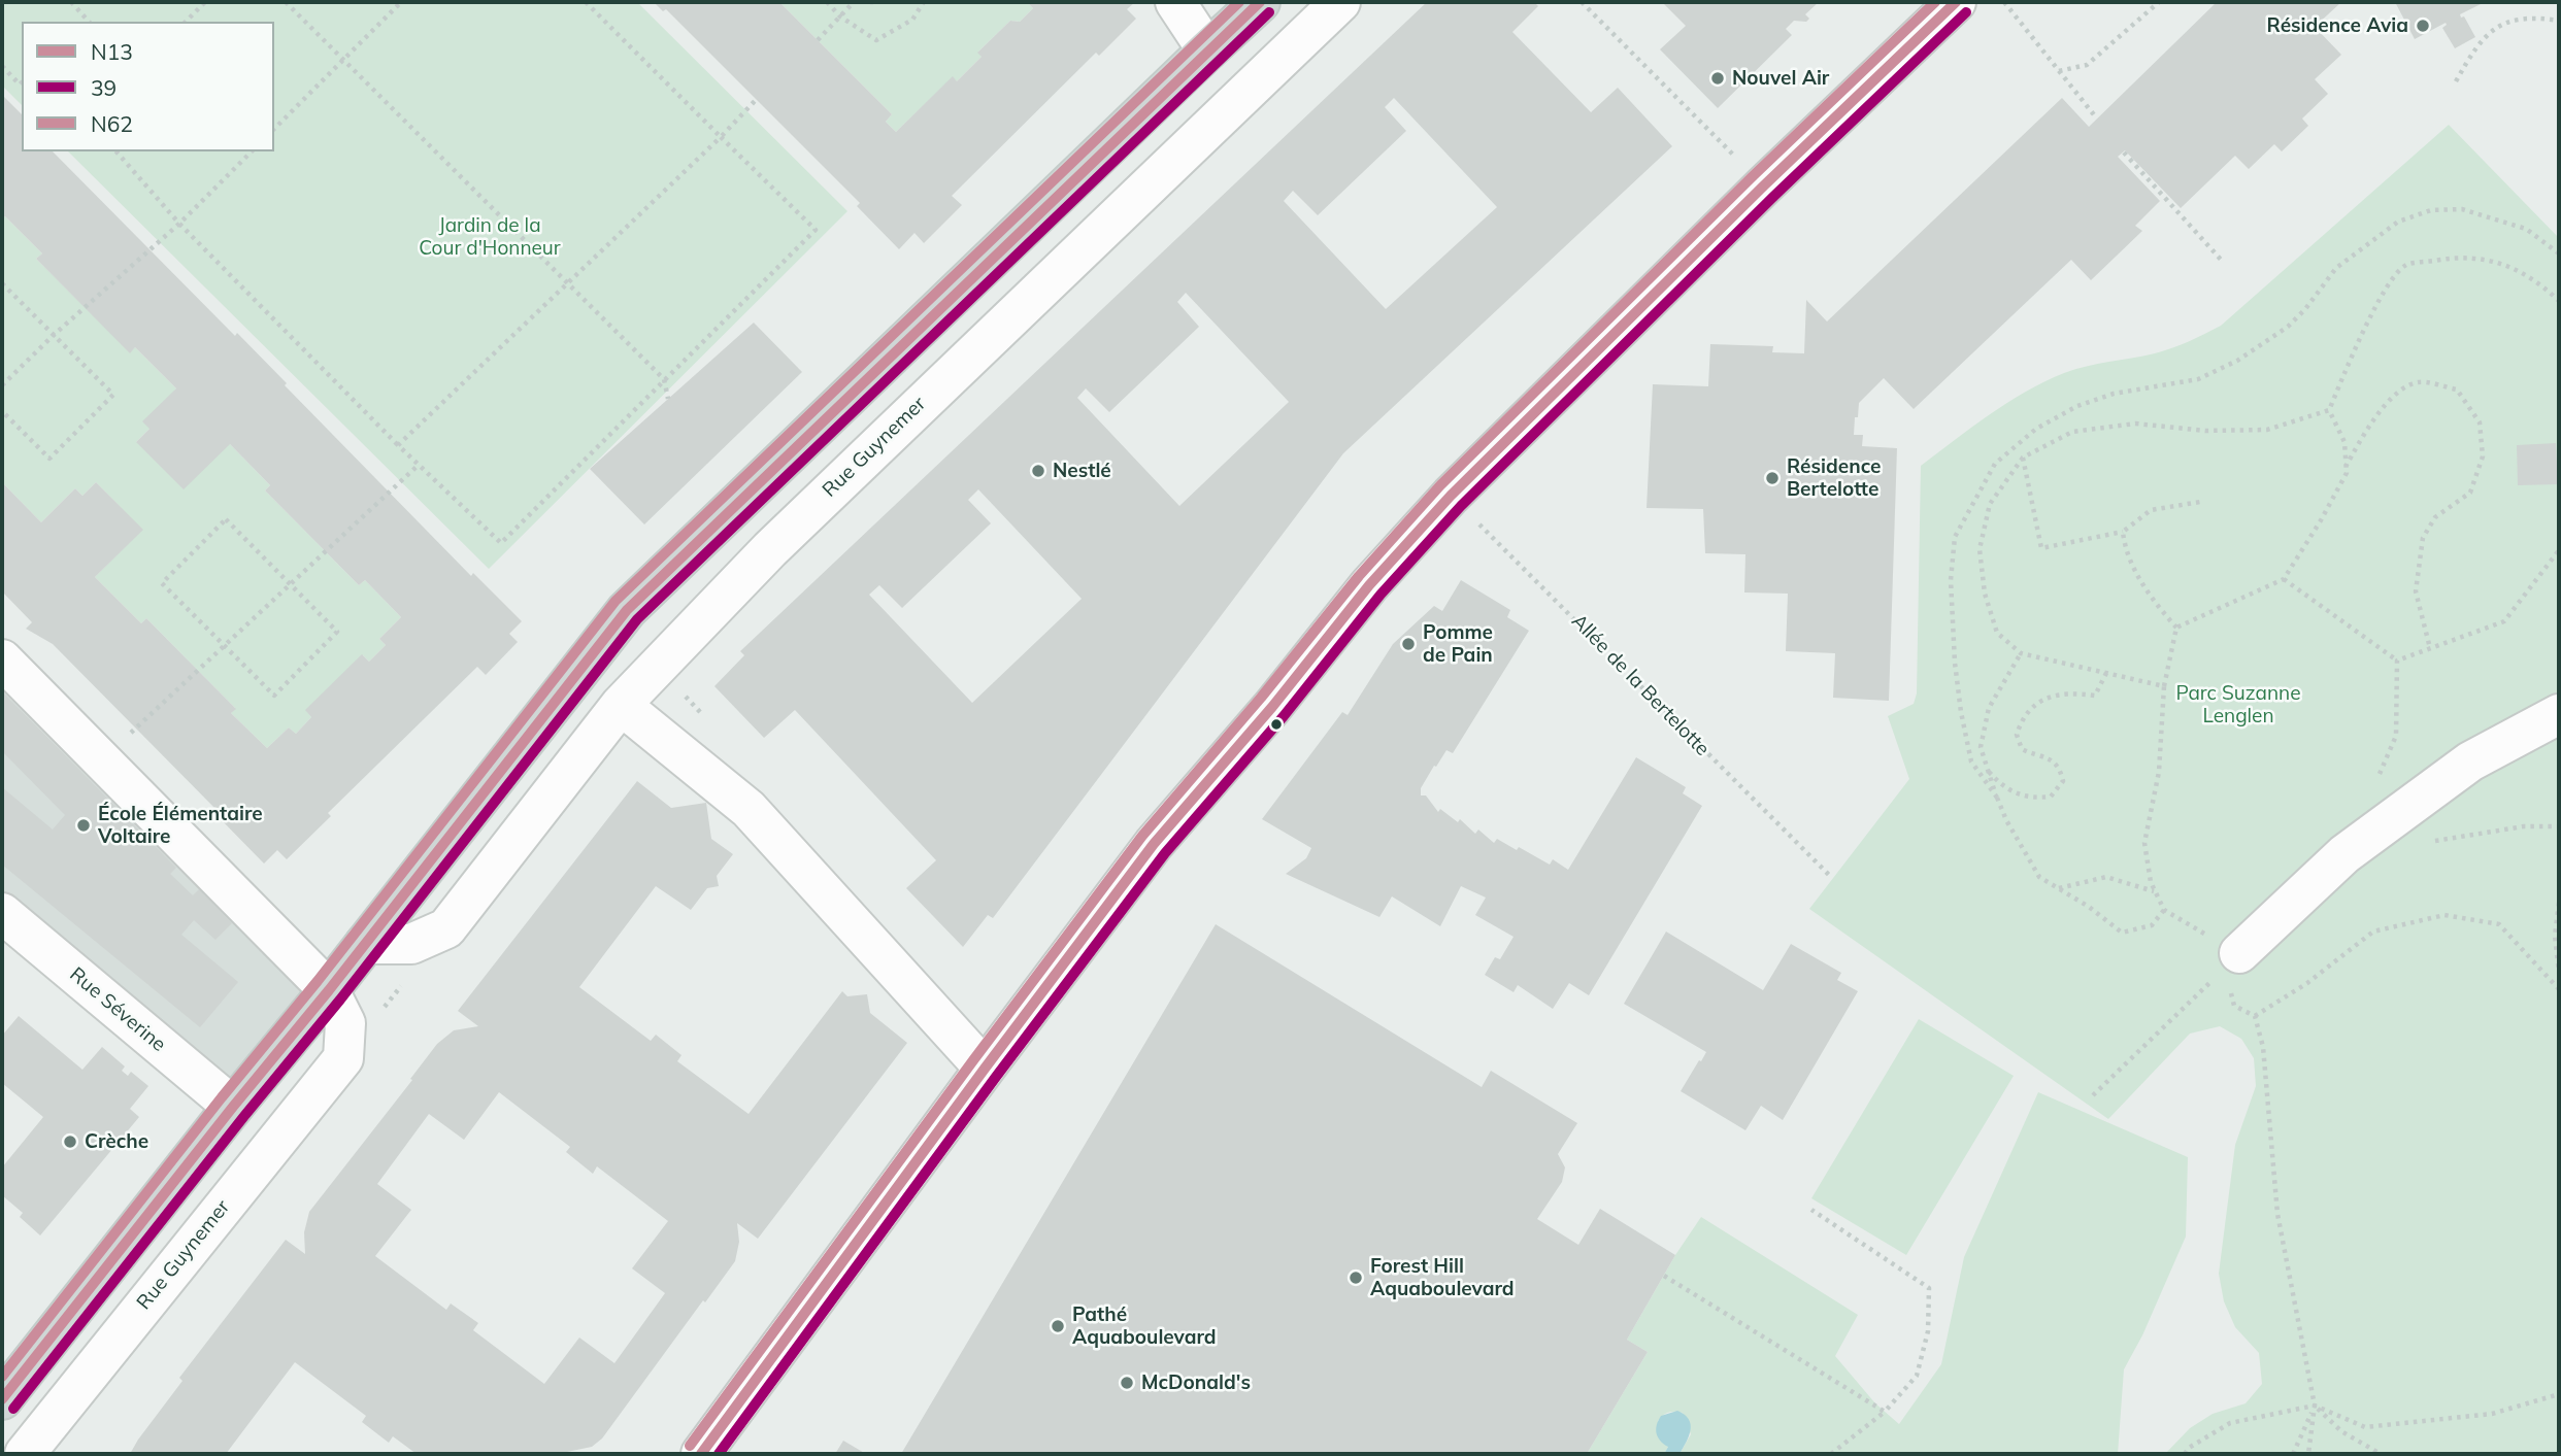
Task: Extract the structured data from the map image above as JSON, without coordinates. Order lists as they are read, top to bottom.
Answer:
{
  "streets": {
    "street": ["Rue Guynemer", "Rue Séverine"],
    "path": ["Allée de la Bertelotte"]
  },
  "parks": ["Jardin de la Cour d'Honneur", "Parc Suzanne Lenglen"],
  "places": [
    "Résidence Avia",
    "Nouvel Air",
    "Nestlé",
    "Résidence Bertelotte",
    "Pomme de Pain",
    "École Élémentaire Voltaire",
    "Crèche",
    "Forest Hill Aquaboulevard",
    "Pathé Aquaboulevard",
    "McDonald's"
  ],
  "lines": ["transit line N13", "transit line N62", "transit line 39"],
  "legend": ["N13", "39", "N62"]
}
